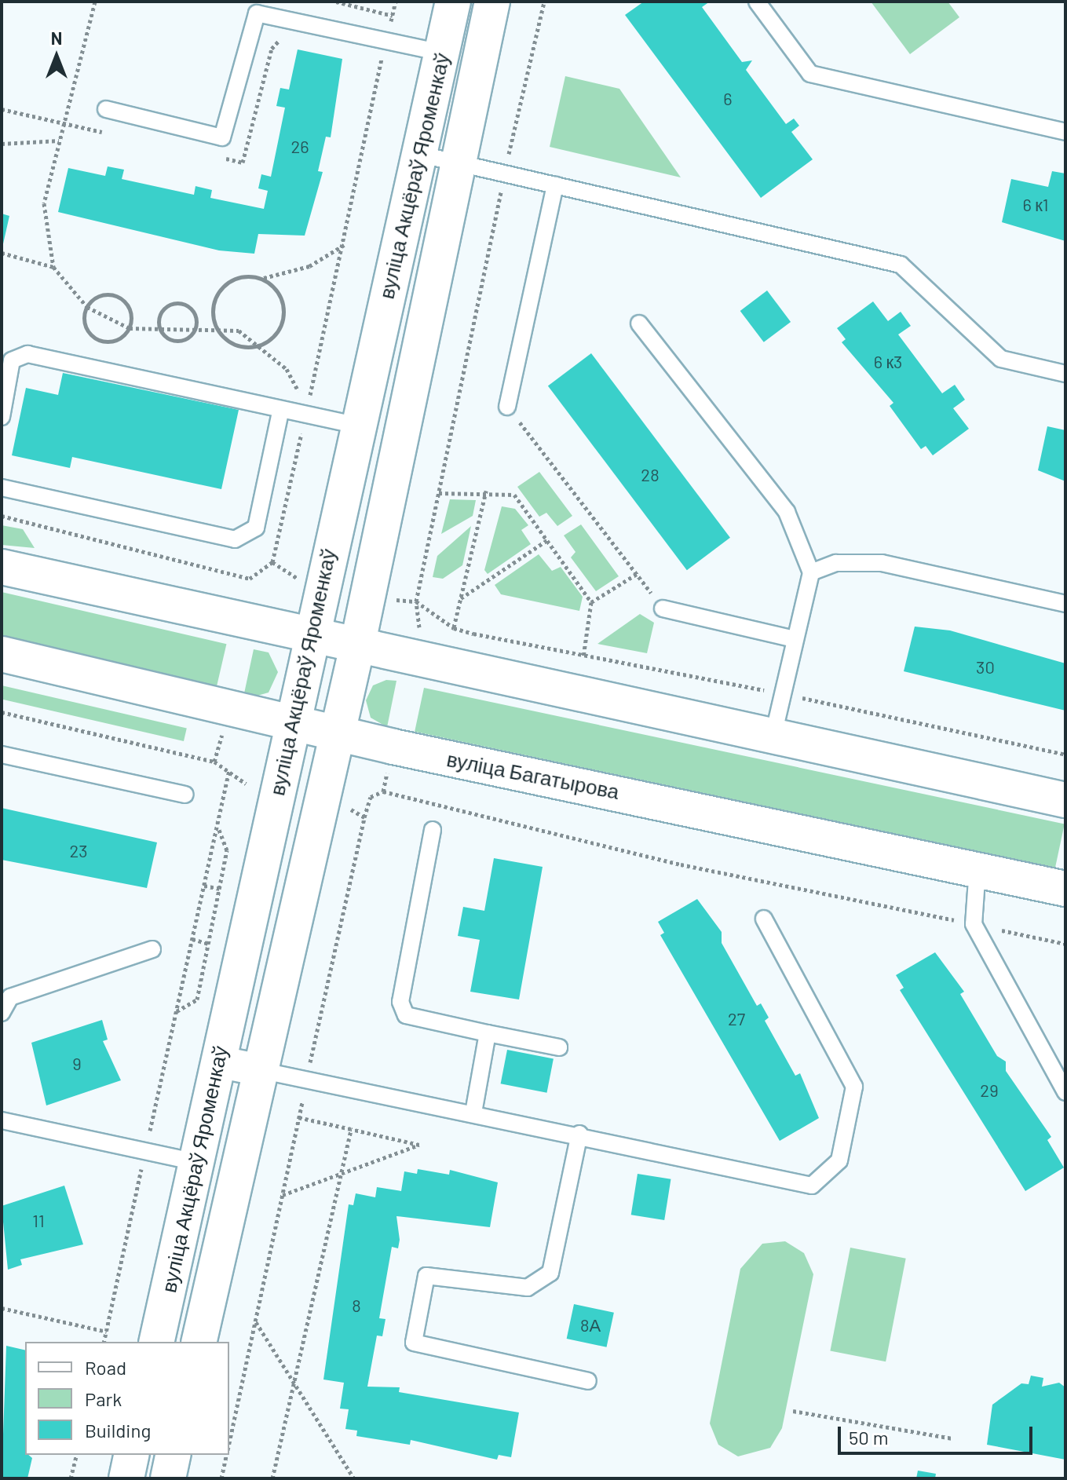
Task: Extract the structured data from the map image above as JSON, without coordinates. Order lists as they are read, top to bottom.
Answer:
{
  "streets": {
    "street": ["вуліца Акцёраў Яроменкаў", "вуліца Багатырова"]
  },
  "crossings": [
    ["вуліца Акцёраў Яроменкаў", "вуліца Багатырова"]
  ],
  "house_numbers": [
    "6",
    "26",
    "6 к1",
    "6 к3",
    "28",
    "30",
    "23",
    "27",
    "9",
    "29",
    "11",
    "8",
    "8А"
  ],
  "legend": ["Road", "Park", "Building"],
  "scale_bar": "50 m",
  "north": "top"
}
